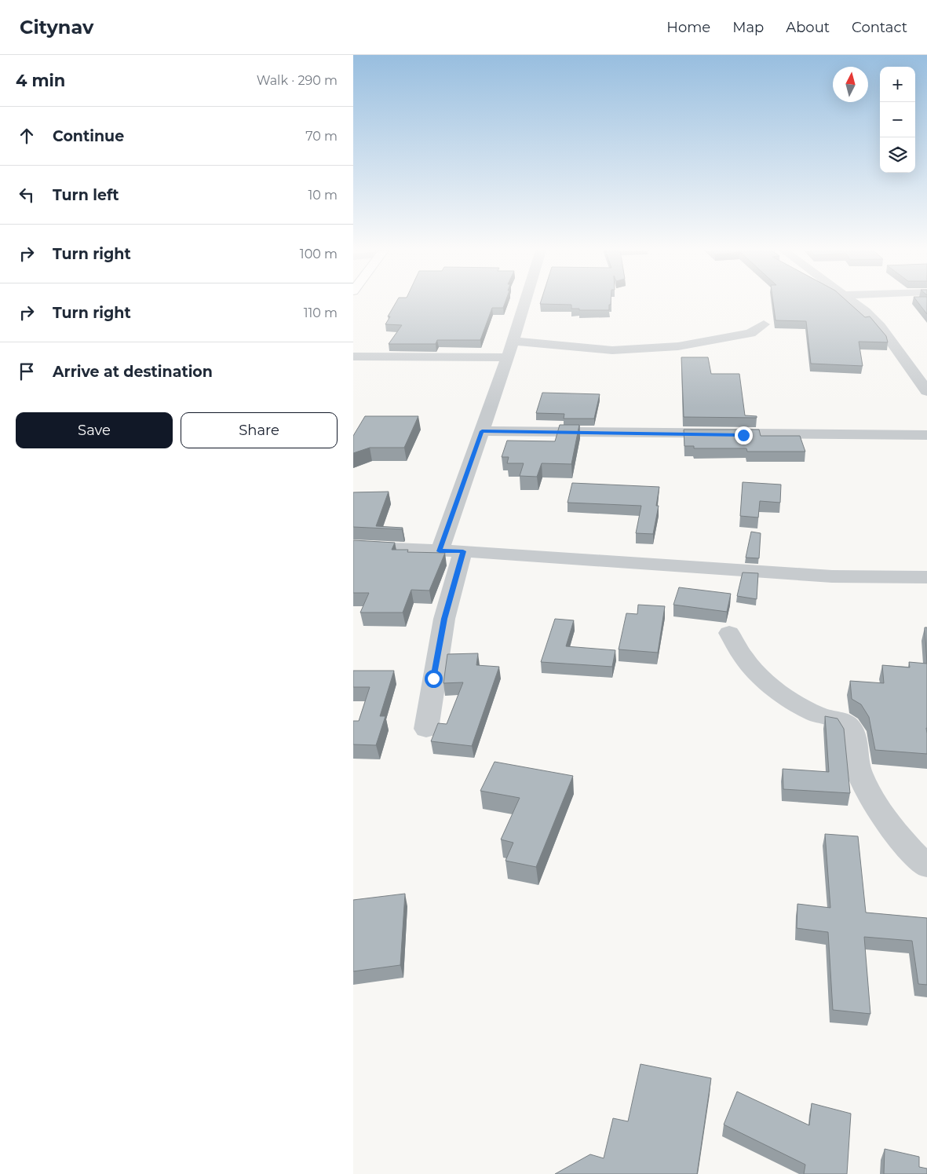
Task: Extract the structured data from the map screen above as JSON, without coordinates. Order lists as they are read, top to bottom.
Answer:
{
  "north": "top",
  "page": {
    "header": "Citynav",
    "nav": [
      "Home",
      "Map",
      "About",
      "Contact"
    ],
    "heading": ["4 min", "Walk · 290 m"],
    "map_buttons": ["+", "−"],
    "list": [
      ["Continue", "70 m"],
      ["Turn left", "10 m"],
      ["Turn right", "100 m"],
      ["Turn right", "110 m"],
      "Arrive at destination"
    ],
    "buttons": ["Save", "Share"]
  }
}
